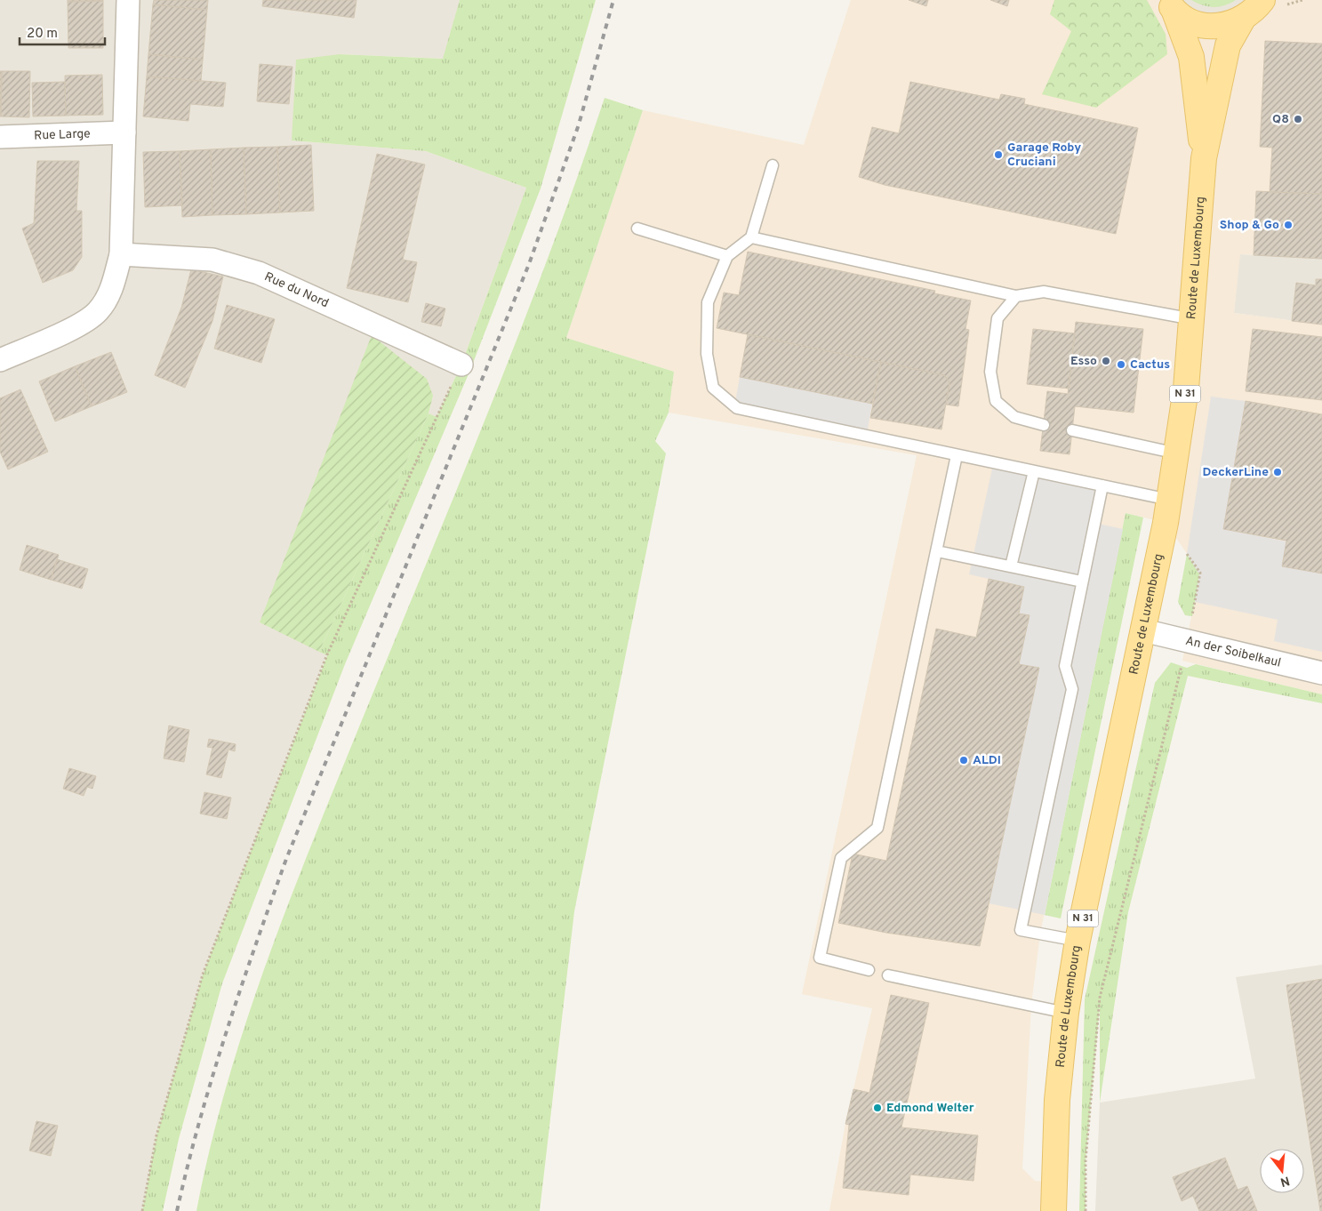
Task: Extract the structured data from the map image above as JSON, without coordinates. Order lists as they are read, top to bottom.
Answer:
{
  "streets": {
    "main road": ["Route de Luxembourg", "N 31"],
    "street": ["Rue Large", "Rue du Nord", "An der Soibelkaul"]
  },
  "crossings": [
    ["Route de Luxembourg", "N 31"],
    ["Route de Luxembourg", "An der Soibelkaul"]
  ],
  "places": [
    "Q8",
    "Garage Roby Cruciani",
    "Shop & Go",
    "Esso",
    "Cactus",
    "DeckerLine",
    "ALDI",
    "Edmond Welter"
  ],
  "scale_bar": "20 m",
  "north": "bottom"
}
